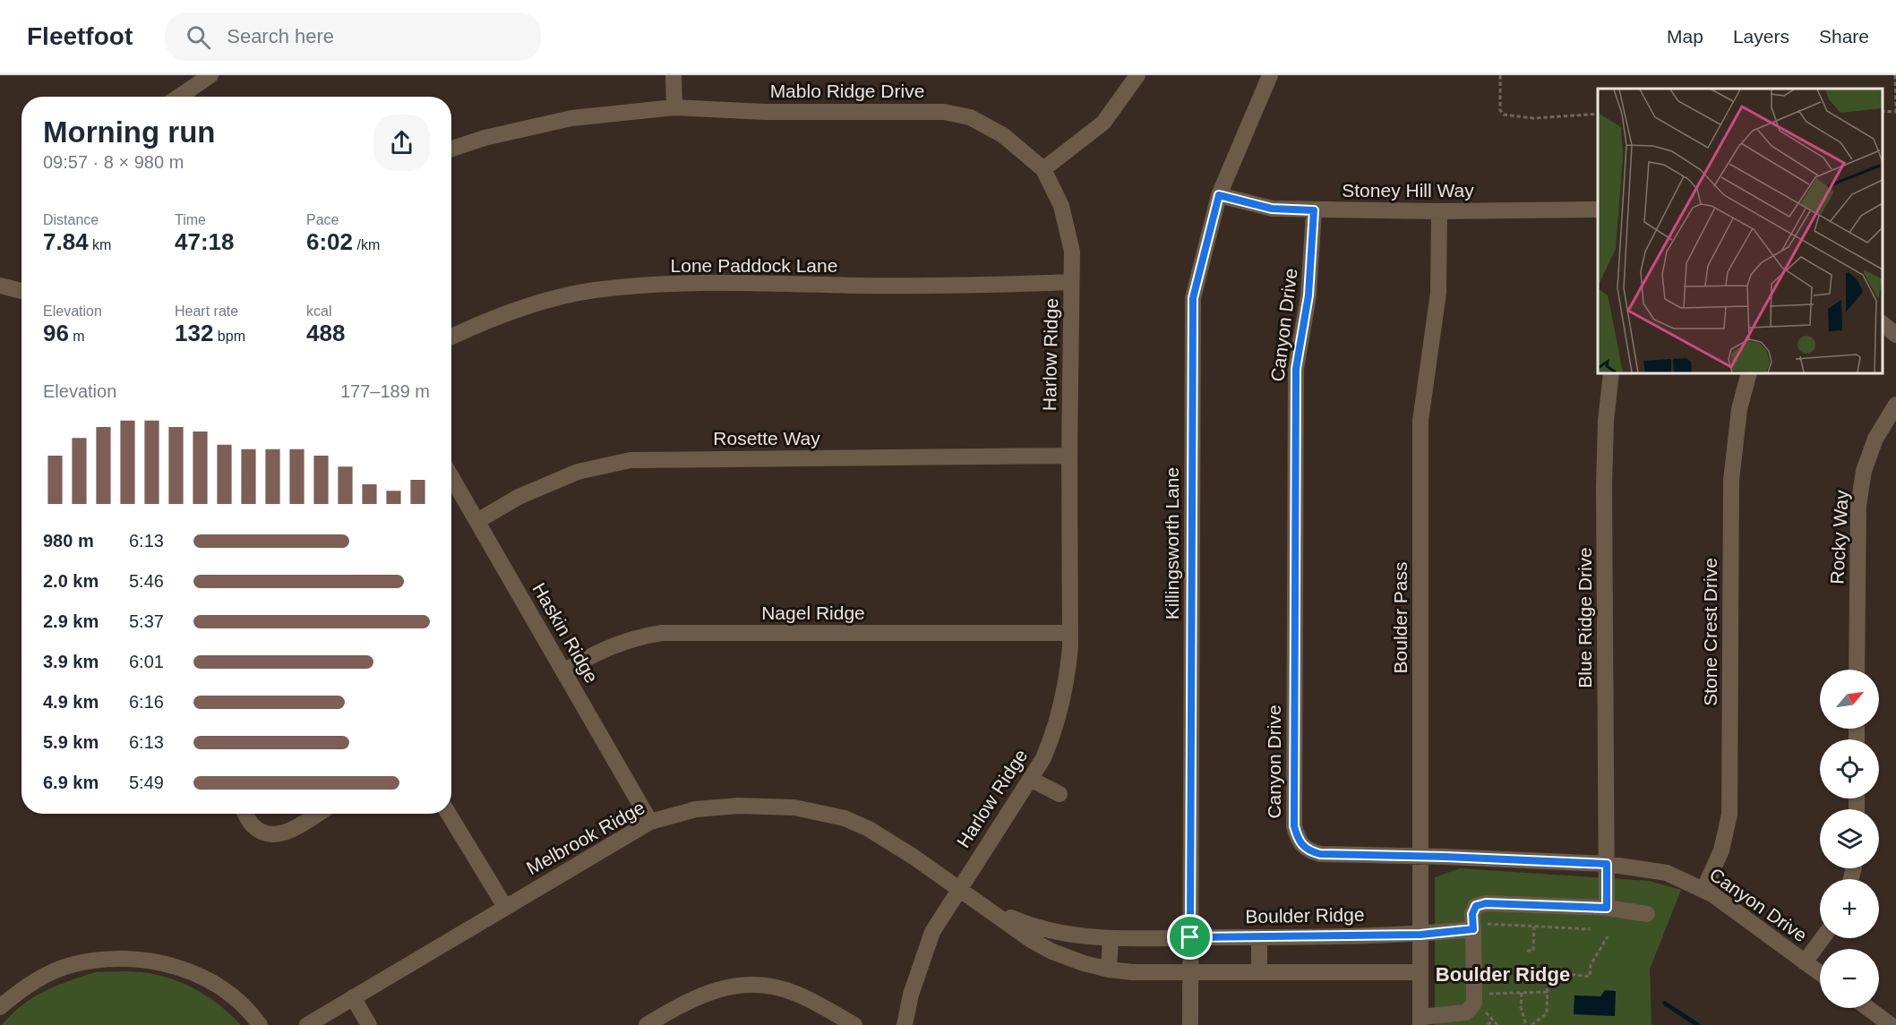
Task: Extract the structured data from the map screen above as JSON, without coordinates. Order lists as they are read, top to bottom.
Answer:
{
  "streets": {
    "street": [
      "Mablo Ridge Drive",
      "Stoney Hill Way",
      "Lone Paddock Lane",
      "Canyon Drive",
      "Harlow Ridge",
      "Rosette Way",
      "Rocky Way",
      "Killingsworth Lane",
      "Nagel Ridge",
      "Boulder Pass",
      "Blue Ridge Drive",
      "Stone Crest Drive",
      "Haskin Ridge",
      "Melbrook Ridge",
      "Boulder Ridge"
    ]
  },
  "crossings": [
    ["Mablo Ridge Drive", "Harlow Ridge"],
    ["Stoney Hill Way", "Canyon Drive"],
    ["Stoney Hill Way", "Killingsworth Lane"],
    ["Stoney Hill Way", "Boulder Pass"],
    ["Lone Paddock Lane", "Harlow Ridge"],
    ["Canyon Drive", "Boulder Pass"],
    ["Canyon Drive", "Blue Ridge Drive"],
    ["Canyon Drive", "Stone Crest Drive"],
    ["Harlow Ridge", "Rosette Way"],
    ["Harlow Ridge", "Nagel Ridge"],
    ["Harlow Ridge", "Melbrook Ridge"],
    ["Rosette Way", "Haskin Ridge"],
    ["Killingsworth Lane", "Melbrook Ridge"],
    ["Killingsworth Lane", "Boulder Ridge"],
    ["Nagel Ridge", "Haskin Ridge"],
    ["Boulder Pass", "Boulder Ridge"],
    ["Haskin Ridge", "Melbrook Ridge"],
    ["Melbrook Ridge", "Boulder Ridge"]
  ],
  "districts": ["Boulder Ridge"],
  "north": "top right",
  "page": {
    "header": "Fleetfoot",
    "search": "Search here",
    "nav": ["Map", "Layers", "Share"],
    "heading": ["Morning run", "09:57 · 8 × 980 m"],
    "stats": [
      ["Distance", "7.84 km"],
      ["Time", "47:18"],
      ["Pace", "6:02 /km"],
      ["Elevation", "96 m"],
      ["Heart rate", "132 bpm"],
      ["kcal", "488"]
    ],
    "chart": ["Elevation", "177–189 m"],
    "list": [
      {
        "name": "980 m",
        "note": "6:13"
      },
      {
        "name": "2.0 km",
        "note": "5:46"
      },
      {
        "name": "2.9 km",
        "note": "5:37"
      },
      {
        "name": "3.9 km",
        "note": "6:01"
      },
      {
        "name": "4.9 km",
        "note": "6:16"
      },
      {
        "name": "5.9 km",
        "note": "6:13"
      },
      {
        "name": "6.9 km",
        "note": "5:49"
      }
    ],
    "map_buttons": ["+", "−"]
  }
}
